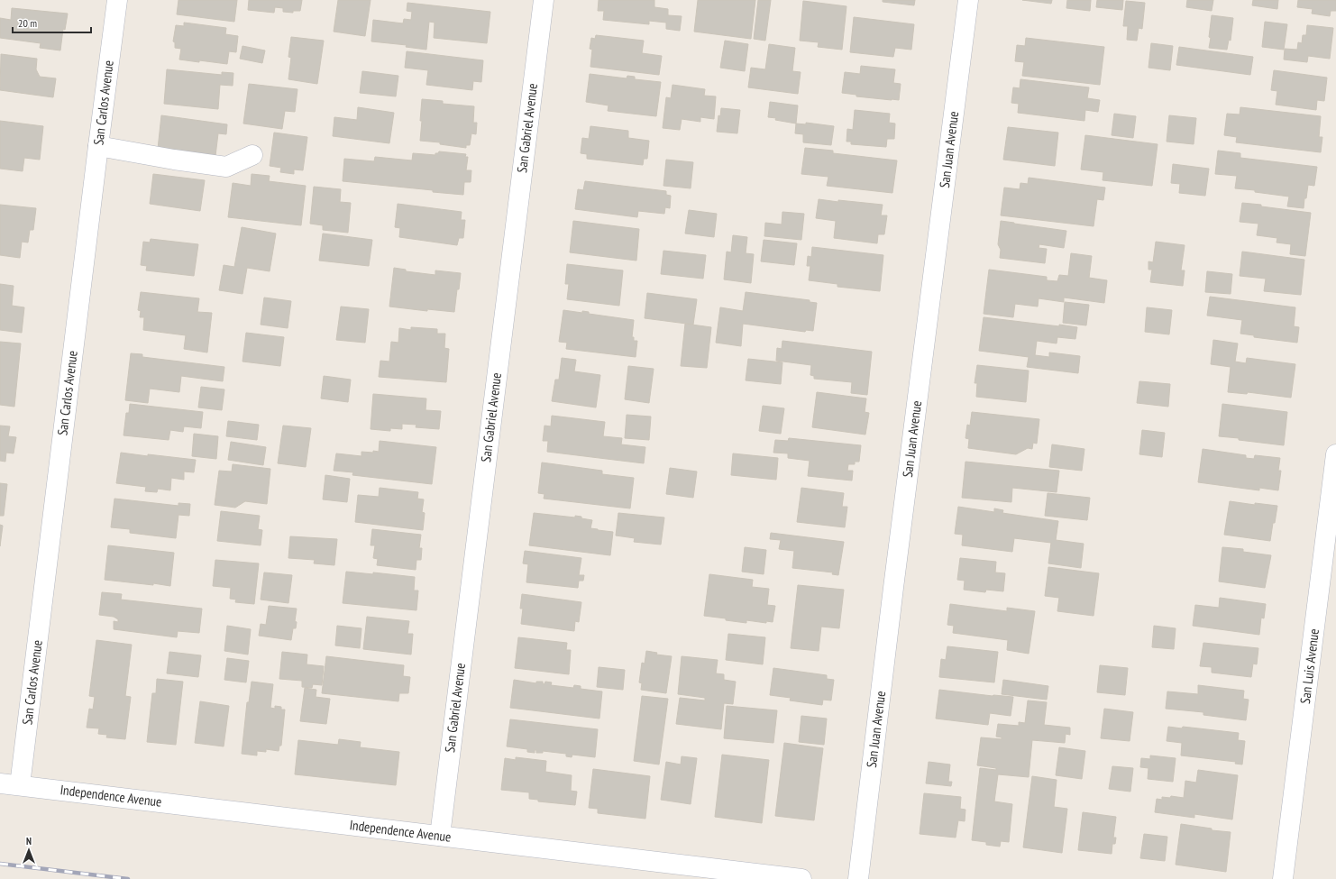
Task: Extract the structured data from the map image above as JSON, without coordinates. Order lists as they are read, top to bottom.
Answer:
{
  "streets": {
    "street": [
      "San Carlos Avenue",
      "San Gabriel Avenue",
      "San Juan Avenue",
      "San Luis Avenue",
      "Independence Avenue"
    ]
  },
  "crossings": [
    ["San Carlos Avenue", "Independence Avenue"],
    ["San Gabriel Avenue", "Independence Avenue"]
  ],
  "scale_bar": "20 m",
  "north": "top"
}
